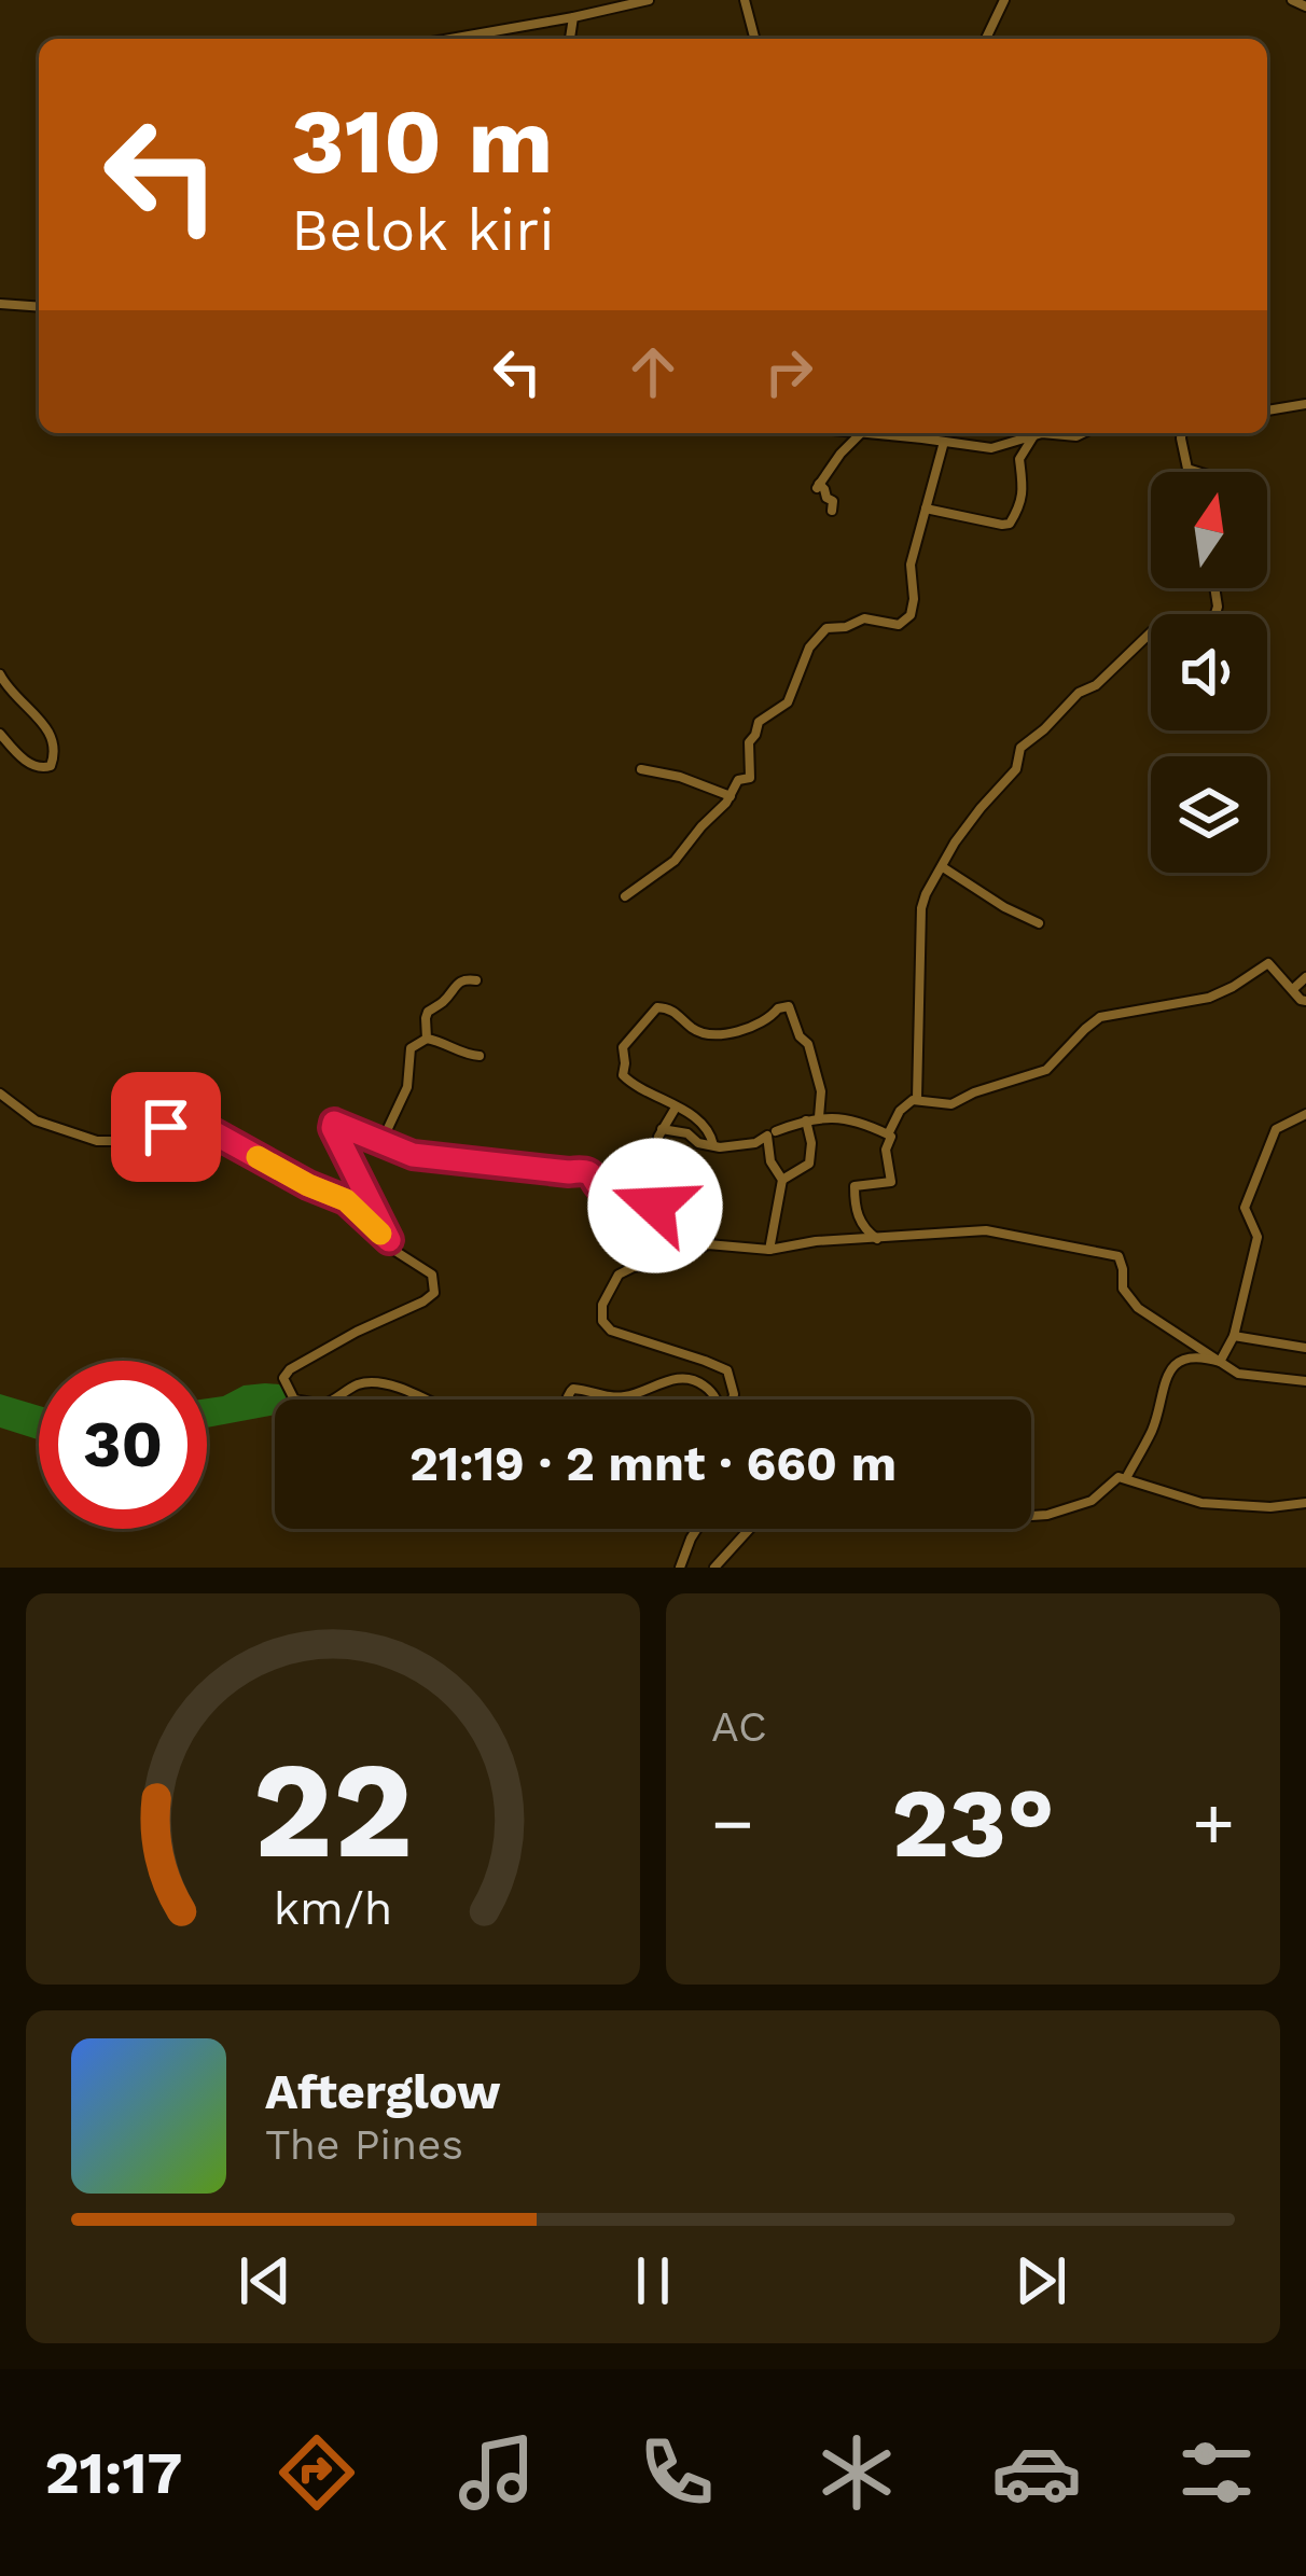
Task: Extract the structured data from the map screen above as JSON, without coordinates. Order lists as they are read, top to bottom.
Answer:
{
  "north": "top",
  "page": {
    "turn": ["310 m", "Belok kiri"],
    "limit": "30",
    "trip": "21:19 · 2 mnt · 660 m",
    "tile": "AC",
    "heat": ["−", "23°", "+"],
    "song": ["Afterglow", "The Pines"],
    "tabs": "21:17",
    "gauge": ["22", "km/h"]
  }
}
